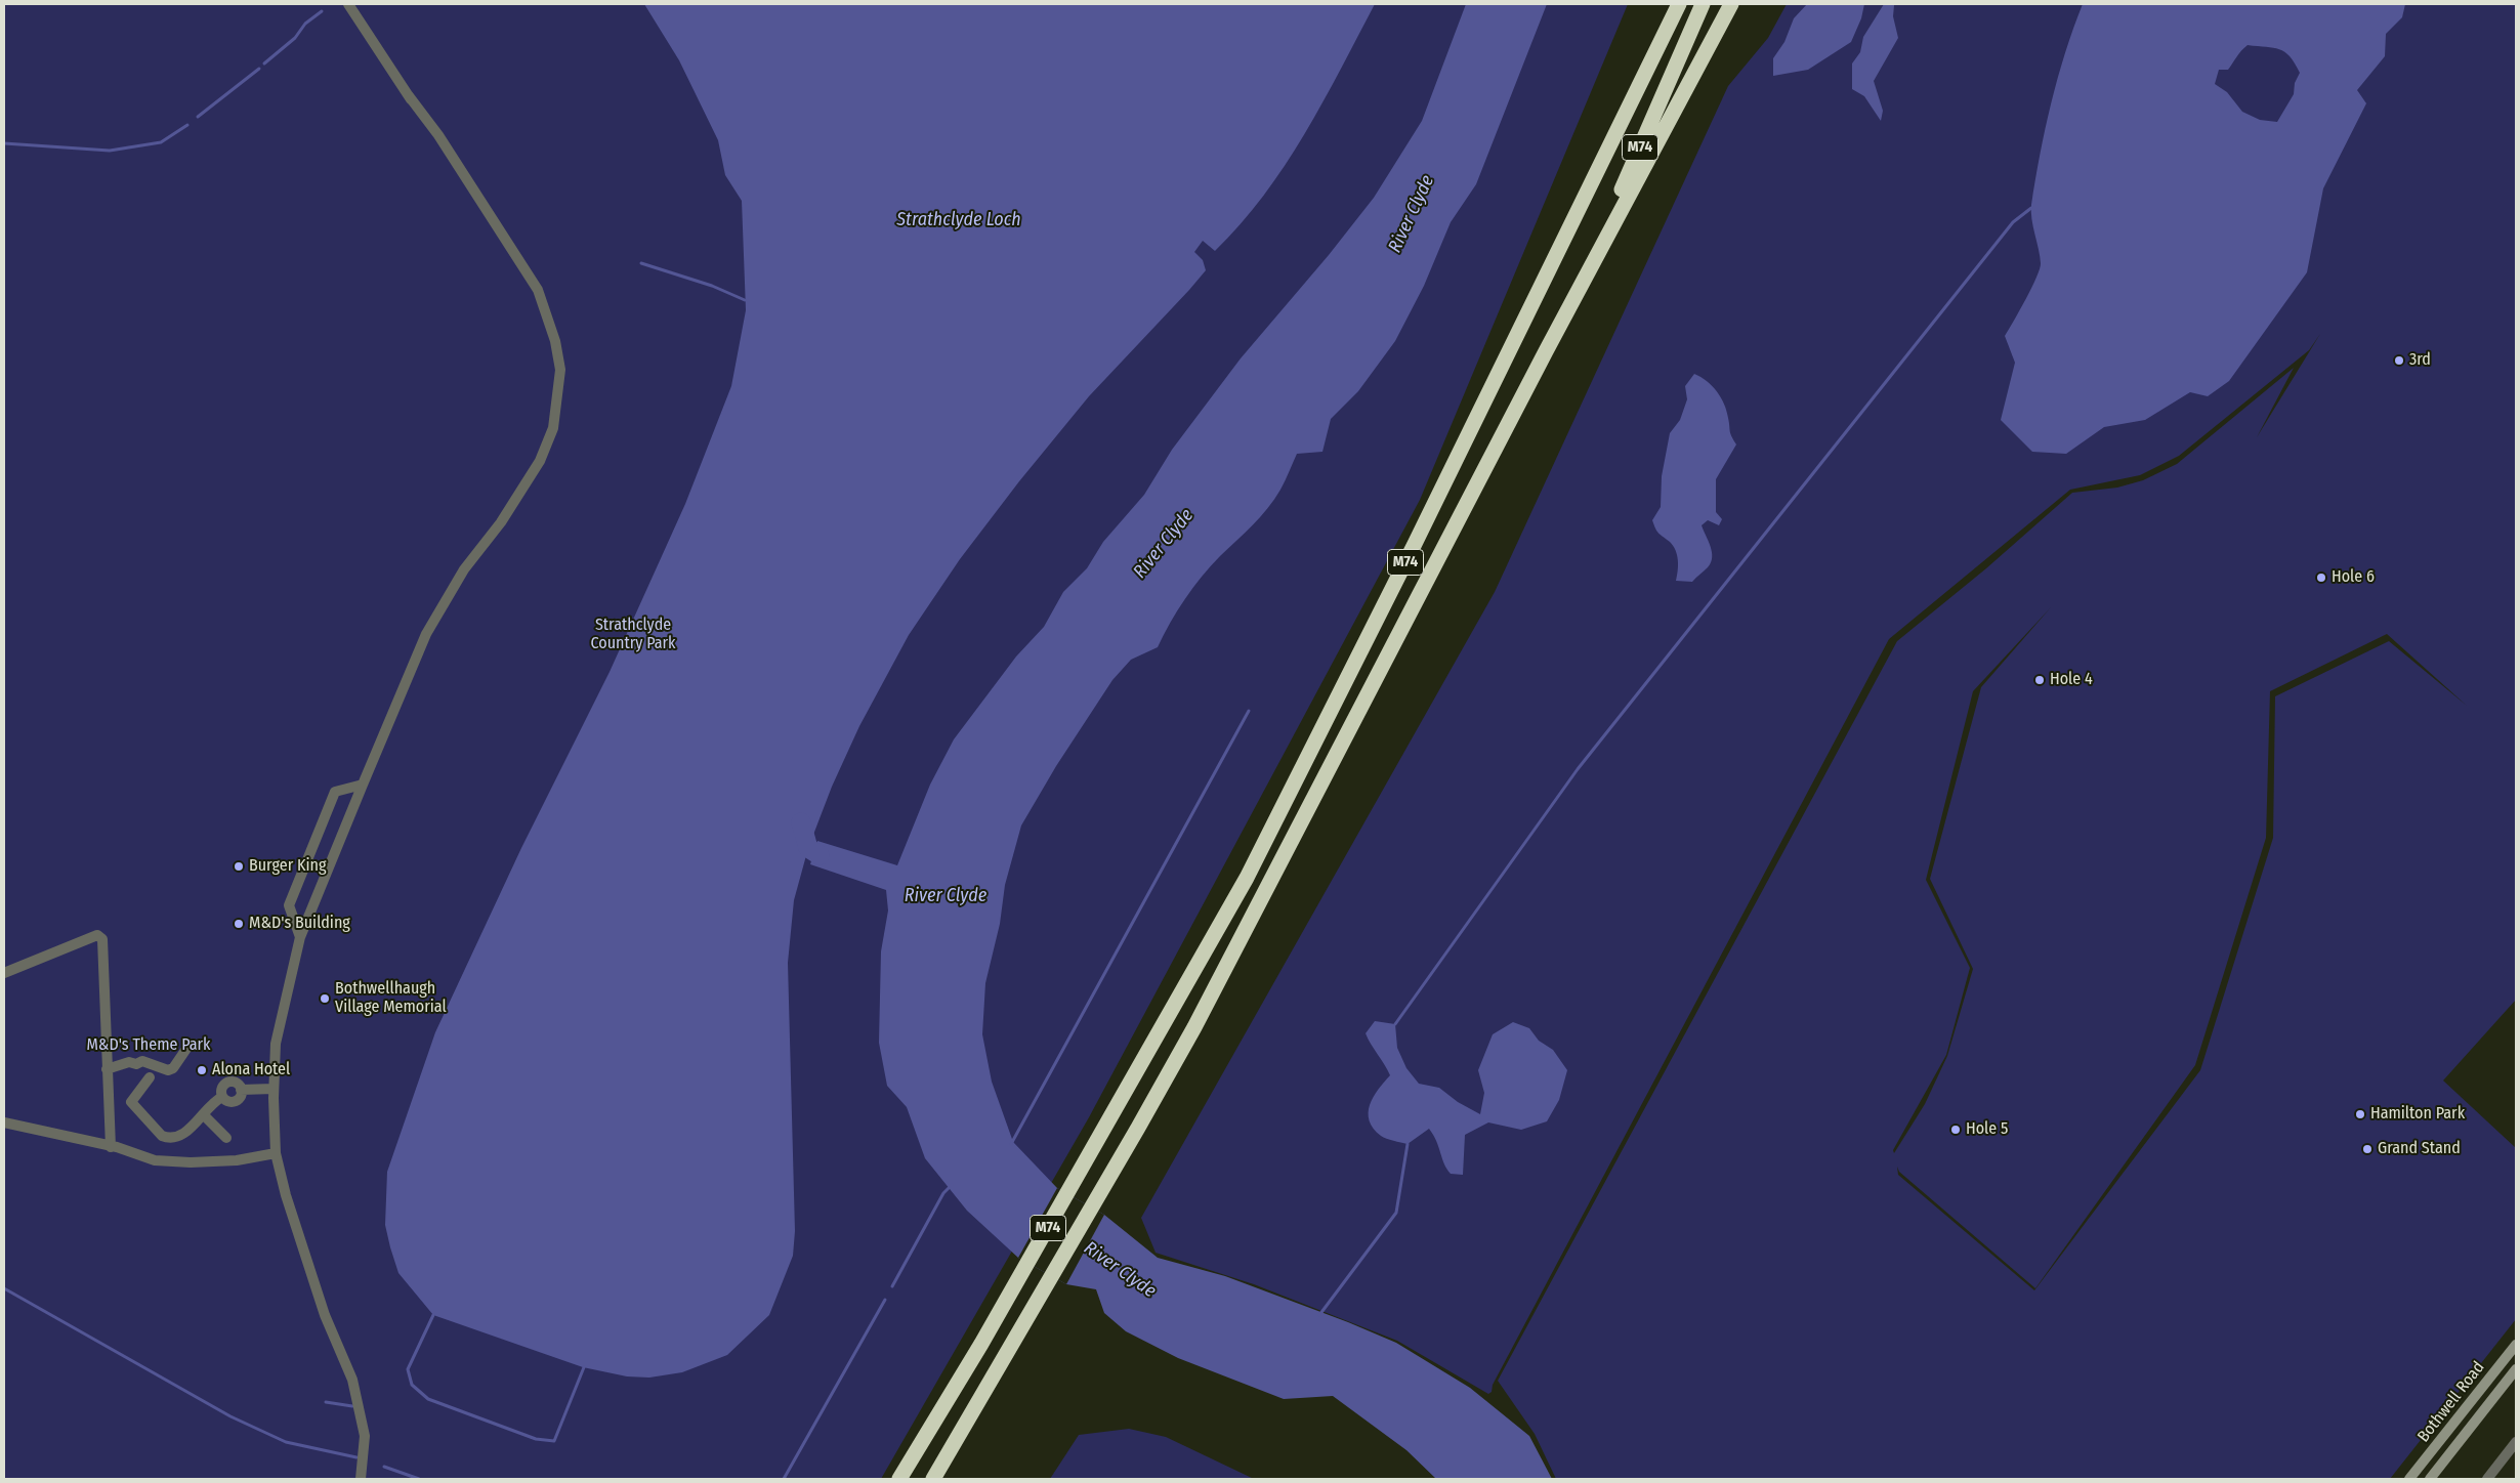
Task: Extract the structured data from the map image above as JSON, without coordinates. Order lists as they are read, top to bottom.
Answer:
{
  "streets": {
    "highway": ["M74"],
    "main road": ["Bothwell Road"]
  },
  "water": ["River Clyde", "Strathclyde Loch"],
  "parks": ["Strathclyde Country Park", "M&D's Theme Park"],
  "places": [
    "3rd",
    "Hole 6",
    "Hole 4",
    "Burger King",
    "M&D's Building",
    "Bothwellhaugh Village Memorial",
    "Alona Hotel",
    "Hamilton Park",
    "Hole 5",
    "Grand Stand"
  ]
}
